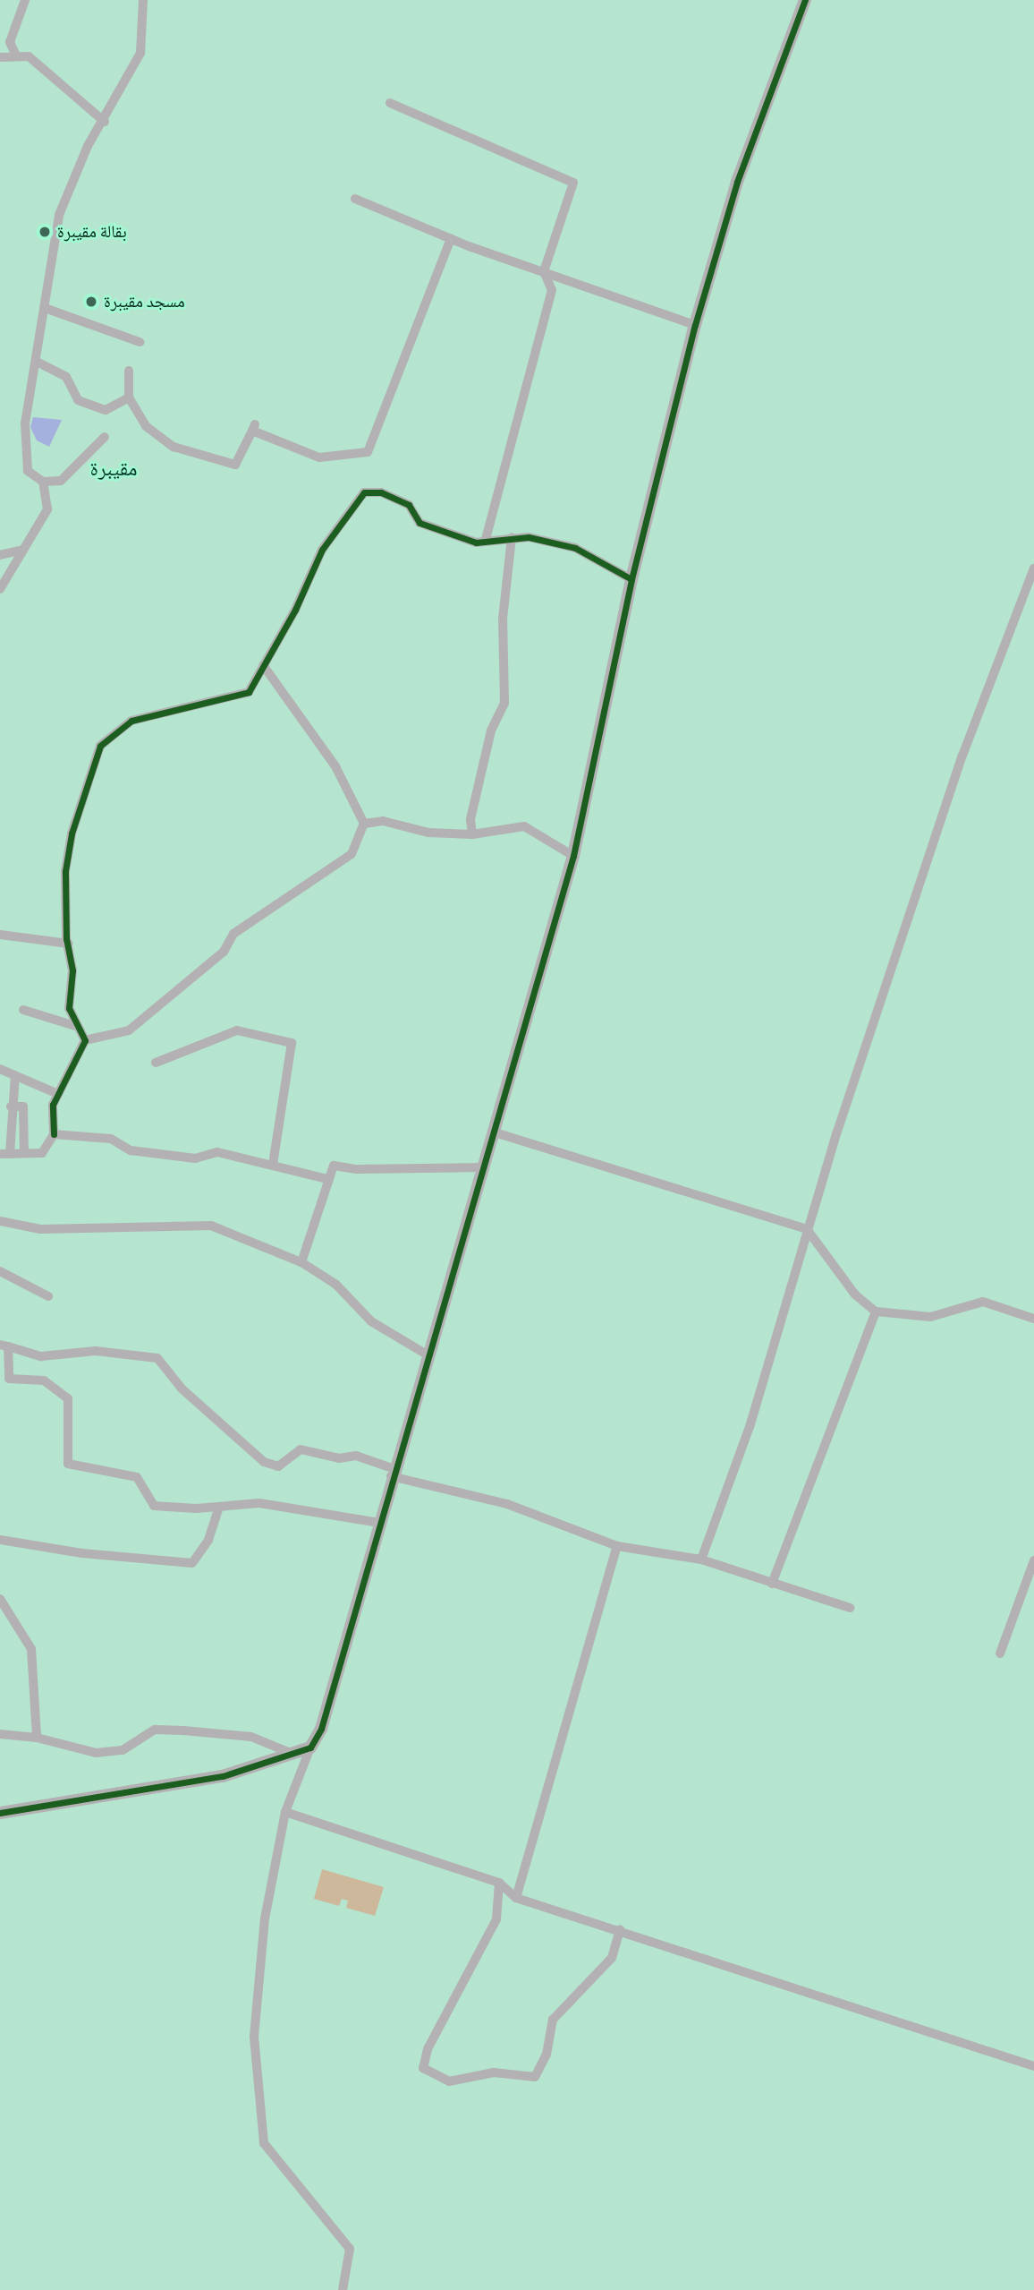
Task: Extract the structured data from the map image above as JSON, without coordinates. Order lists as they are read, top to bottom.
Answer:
{
  "districts": ["مقيبرة"],
  "places": ["بقالة مقيبرة", "مسجد مقيبرة"]
}
